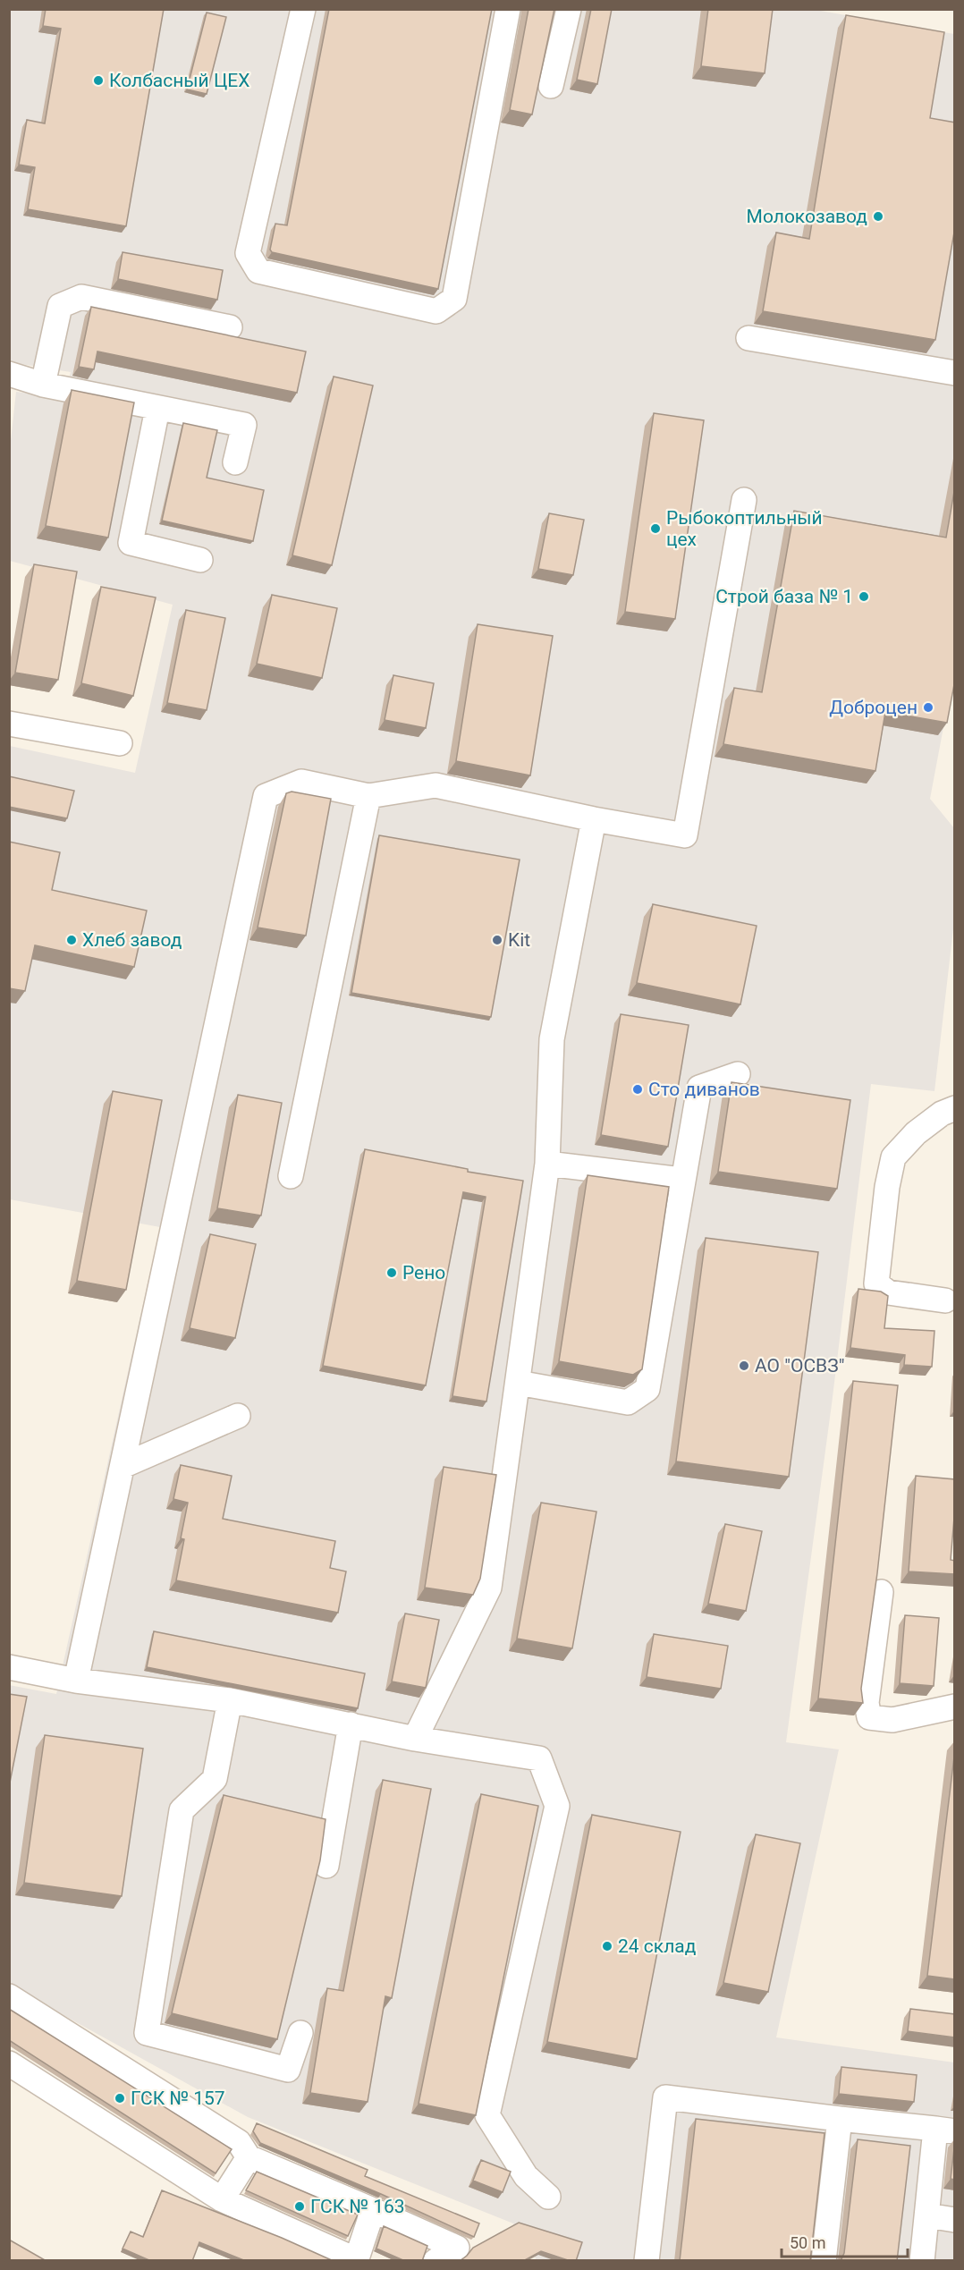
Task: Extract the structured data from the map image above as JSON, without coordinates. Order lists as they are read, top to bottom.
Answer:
{
  "places": [
    "Колбасный ЦЕХ",
    "Молокозавод",
    "Рыбокоптильный цех",
    "Строй база № 1",
    "Доброцен",
    "Хлеб завод",
    "Kit",
    "Сто диванов",
    "Рено",
    "АО \"ОСВЗ\"",
    "24 склад",
    "ГСК № 157",
    "ГСК № 163"
  ],
  "scale_bar": "50 m"
}
